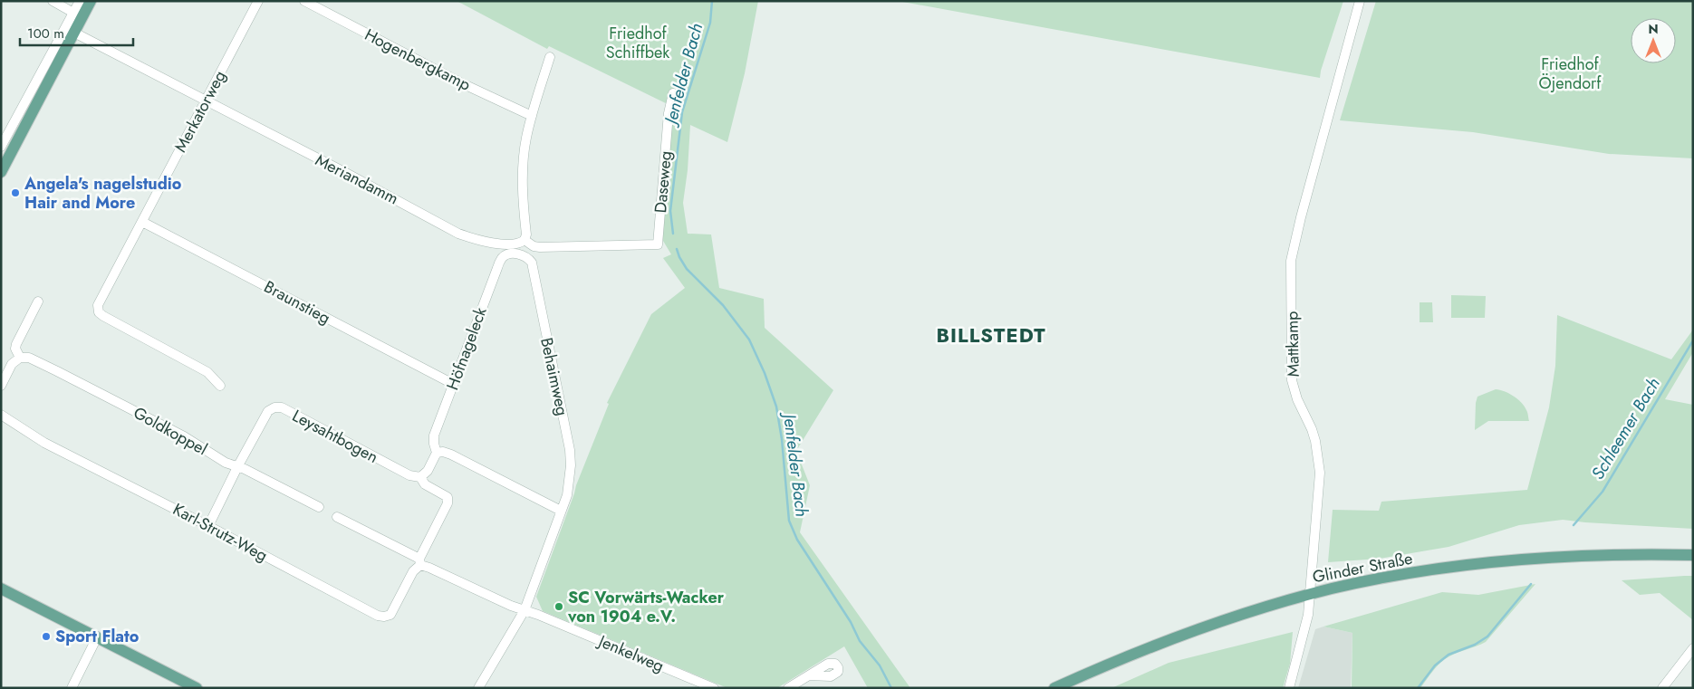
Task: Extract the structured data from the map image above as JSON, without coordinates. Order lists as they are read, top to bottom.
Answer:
{
  "streets": {
    "main road": ["Glinder Straße"],
    "street": [
      "Hogenbergkamp",
      "Merkatorweg",
      "Meriandamm",
      "Daseweg",
      "Braunstieg",
      "Mattkamp",
      "Höfnageleck",
      "Behaimweg",
      "Goldkoppel",
      "Leysahtbogen",
      "Karl-Strutz-Weg",
      "Jenkelweg"
    ]
  },
  "crossings": [
    ["Merkatorweg", "Meriandamm"],
    ["Merkatorweg", "Braunstieg"],
    ["Meriandamm", "Daseweg"],
    ["Braunstieg", "Höfnageleck"],
    ["Mattkamp", "Glinder Straße"],
    ["Höfnageleck", "Behaimweg"],
    ["Goldkoppel", "Leysahtbogen"],
    ["Leysahtbogen", "Karl-Strutz-Weg"]
  ],
  "districts": ["BILLSTEDT"],
  "water": ["Jenfelder Bach", "Schleemer Bach"],
  "parks": ["Friedhof Schiffbek", "Friedhof Öjendorf"],
  "places": ["Angela's nagelstudio Hair and More", "SC Vorwärts-Wacker von 1904 e.V.", "Sport Flato"],
  "scale_bar": "100 m",
  "north": "top"
}
